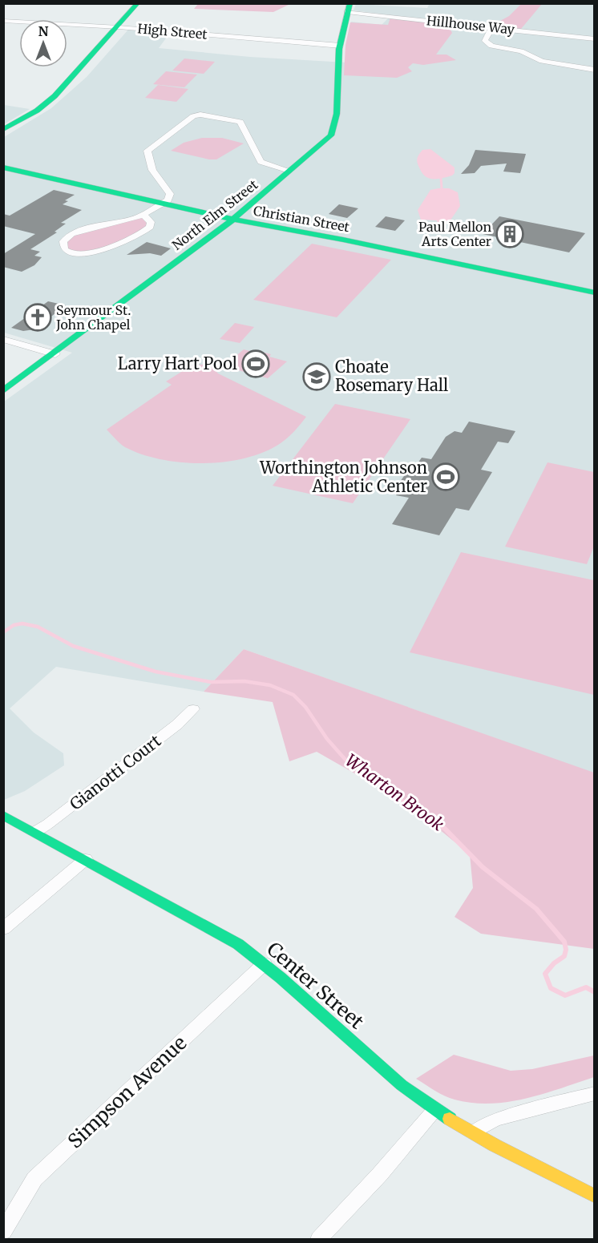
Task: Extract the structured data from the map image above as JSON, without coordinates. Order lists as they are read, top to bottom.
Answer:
{
  "streets": {
    "main road": ["North Elm Street", "Christian Street", "Center Street"],
    "street": [
      "Hillhouse Way",
      "High Street",
      "Gianotti Court",
      "Simpson Avenue"
    ]
  },
  "crossings": [
    ["Hillhouse Way", "North Elm Street"],
    ["High Street", "North Elm Street"],
    ["North Elm Street", "Christian Street"],
    ["Gianotti Court", "Center Street"],
    ["Center Street", "Simpson Avenue"]
  ],
  "water": ["Wharton Brook"],
  "places": {
    "building": ["Paul Mellon Arts Center"],
    "church": ["Seymour St. John Chapel"],
    "sports": ["Larry Hart Pool", "Worthington Johnson Athletic Center"],
    "school or university": ["Choate Rosemary Hall"]
  },
  "north": "top"
}
